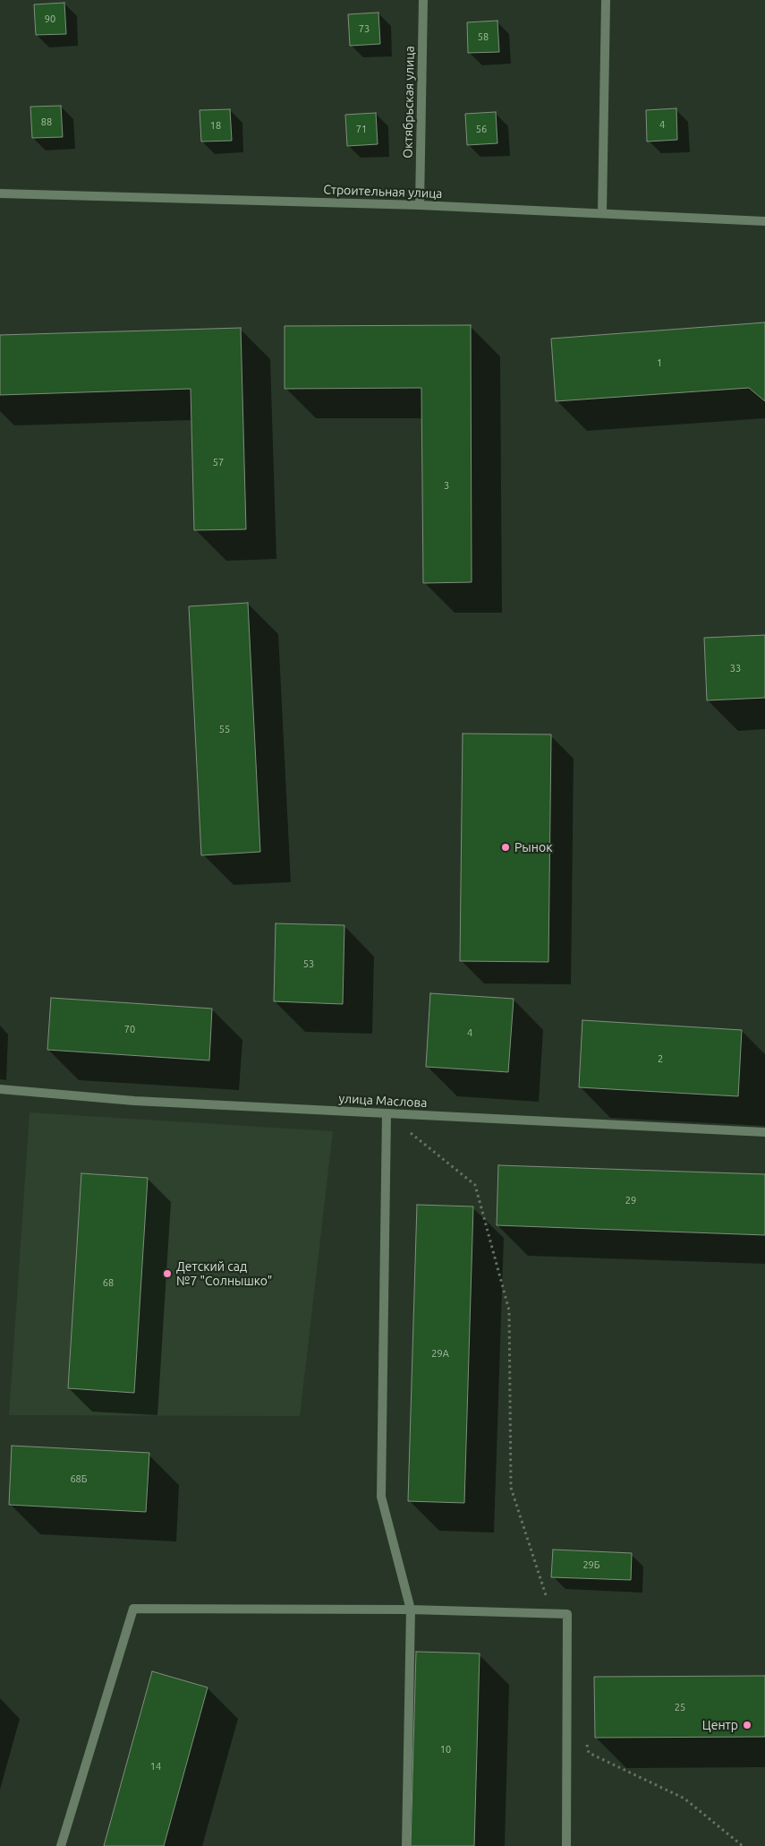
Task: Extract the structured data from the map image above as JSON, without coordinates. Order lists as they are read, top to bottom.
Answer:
{
  "streets": {
    "street": ["Октябрьская улица", "Строительная улица", "улица Маслова"]
  },
  "crossings": [
    ["Октябрьская улица", "Строительная улица"]
  ],
  "places": ["Рынок", "Детский сад №7 \"Солнышко\"", "Центр"],
  "house_numbers": [
    "90",
    "73",
    "58",
    "88",
    "4",
    "18",
    "71",
    "56",
    "1",
    "57",
    "3",
    "33",
    "55",
    "53",
    "70",
    "4",
    "2",
    "29",
    "68",
    "29А",
    "68Б",
    "29Б",
    "25",
    "10",
    "14"
  ]
}
